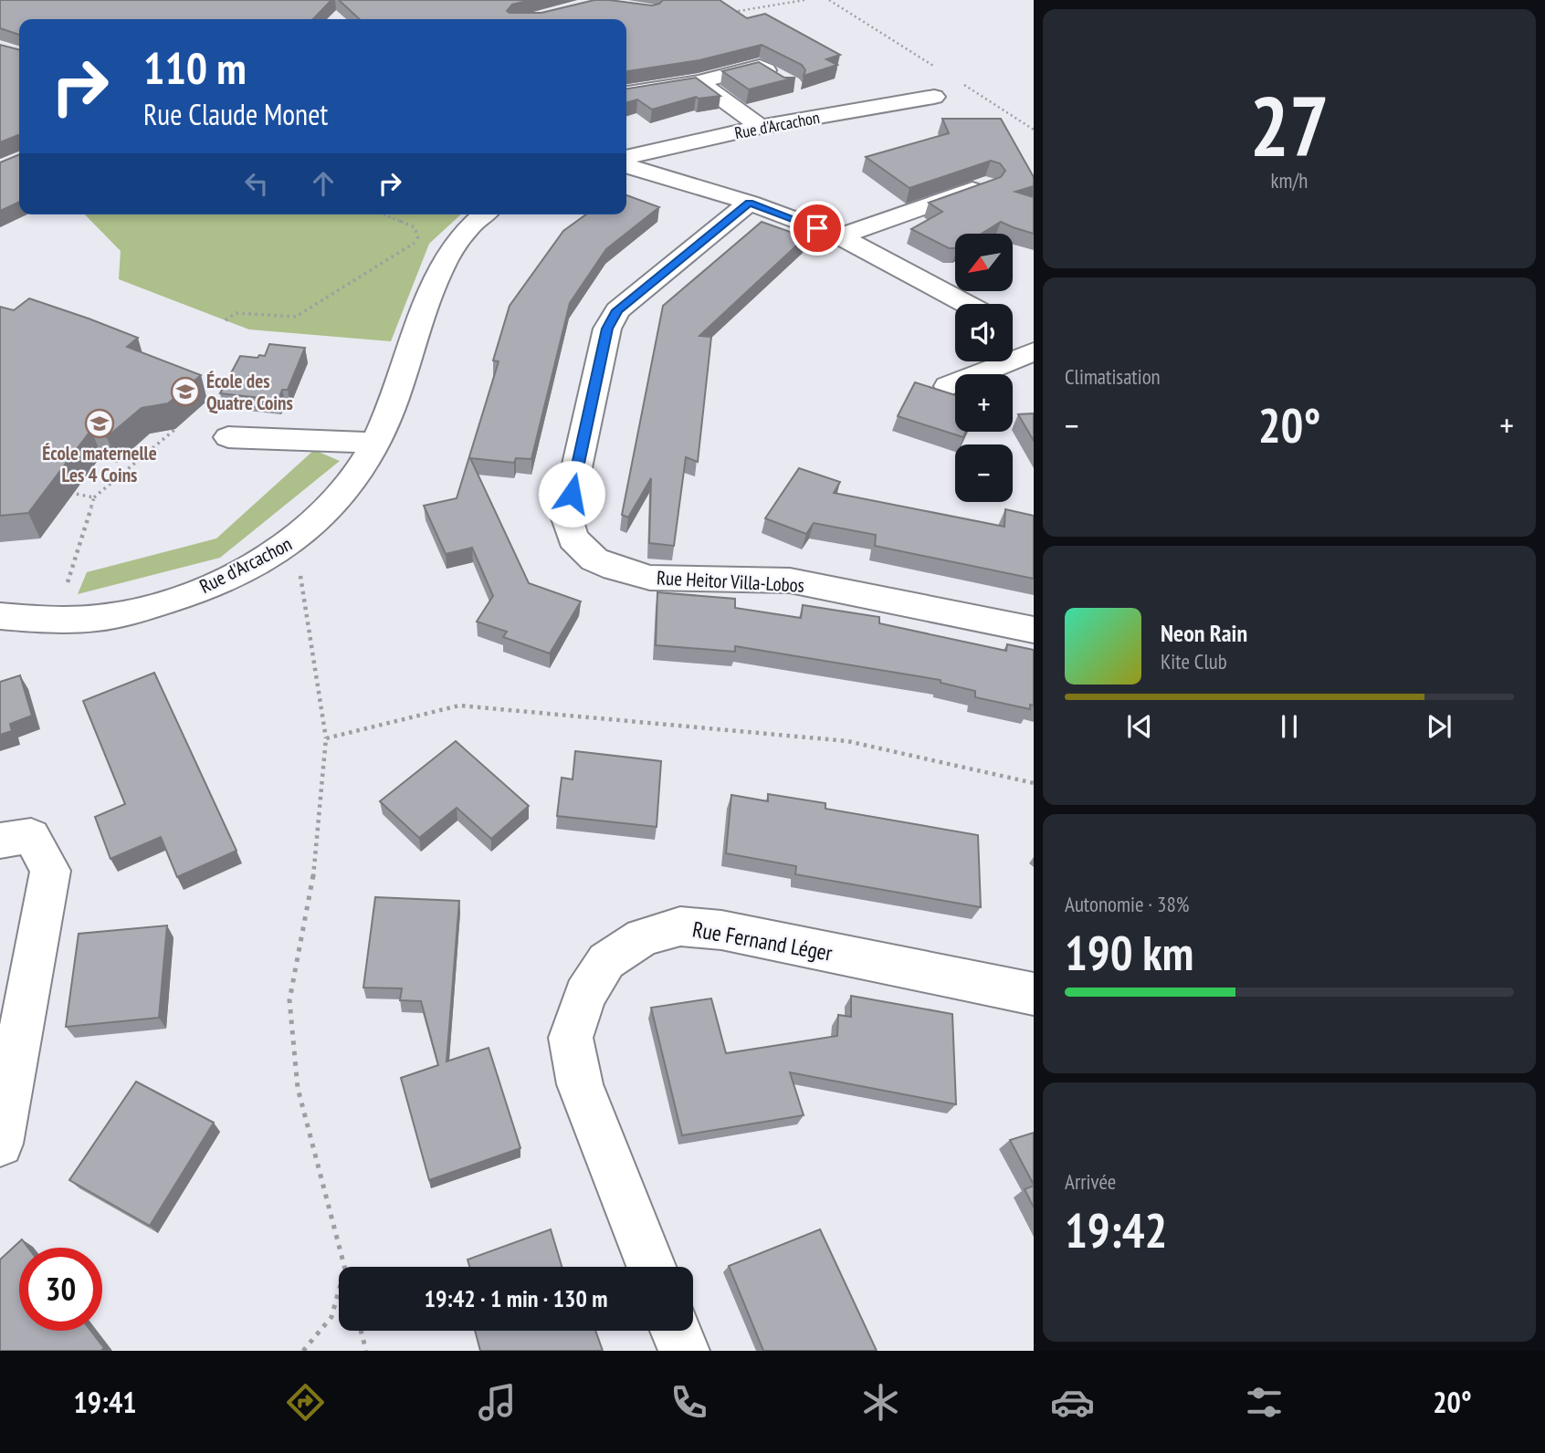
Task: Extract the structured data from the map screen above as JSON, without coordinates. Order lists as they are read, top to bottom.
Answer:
{
  "streets": {
    "street": ["Rue d'Arcachon", "Rue Heitor Villa-Lobos", "Rue Fernand Léger"]
  },
  "places": {
    "school or university": ["École des Quatre Coins", "École maternelle Les 4 Coins"]
  },
  "north": "bottom left",
  "page": {
    "tile": [
      ["27", "km/h"],
      "Climatisation",
      ["Autonomie · 38%", "190 km"],
      ["Arrivée", "19:42"]
    ],
    "turn": ["110 m", "Rue Claude Monet"],
    "map_buttons": ["+", "−"],
    "heat": ["−", "20°", "+"],
    "song": ["Neon Rain", "Kite Club"],
    "limit": "30",
    "trip": "19:42 · 1 min · 130 m",
    "tabs": ["19:41", "20°"]
  }
}
